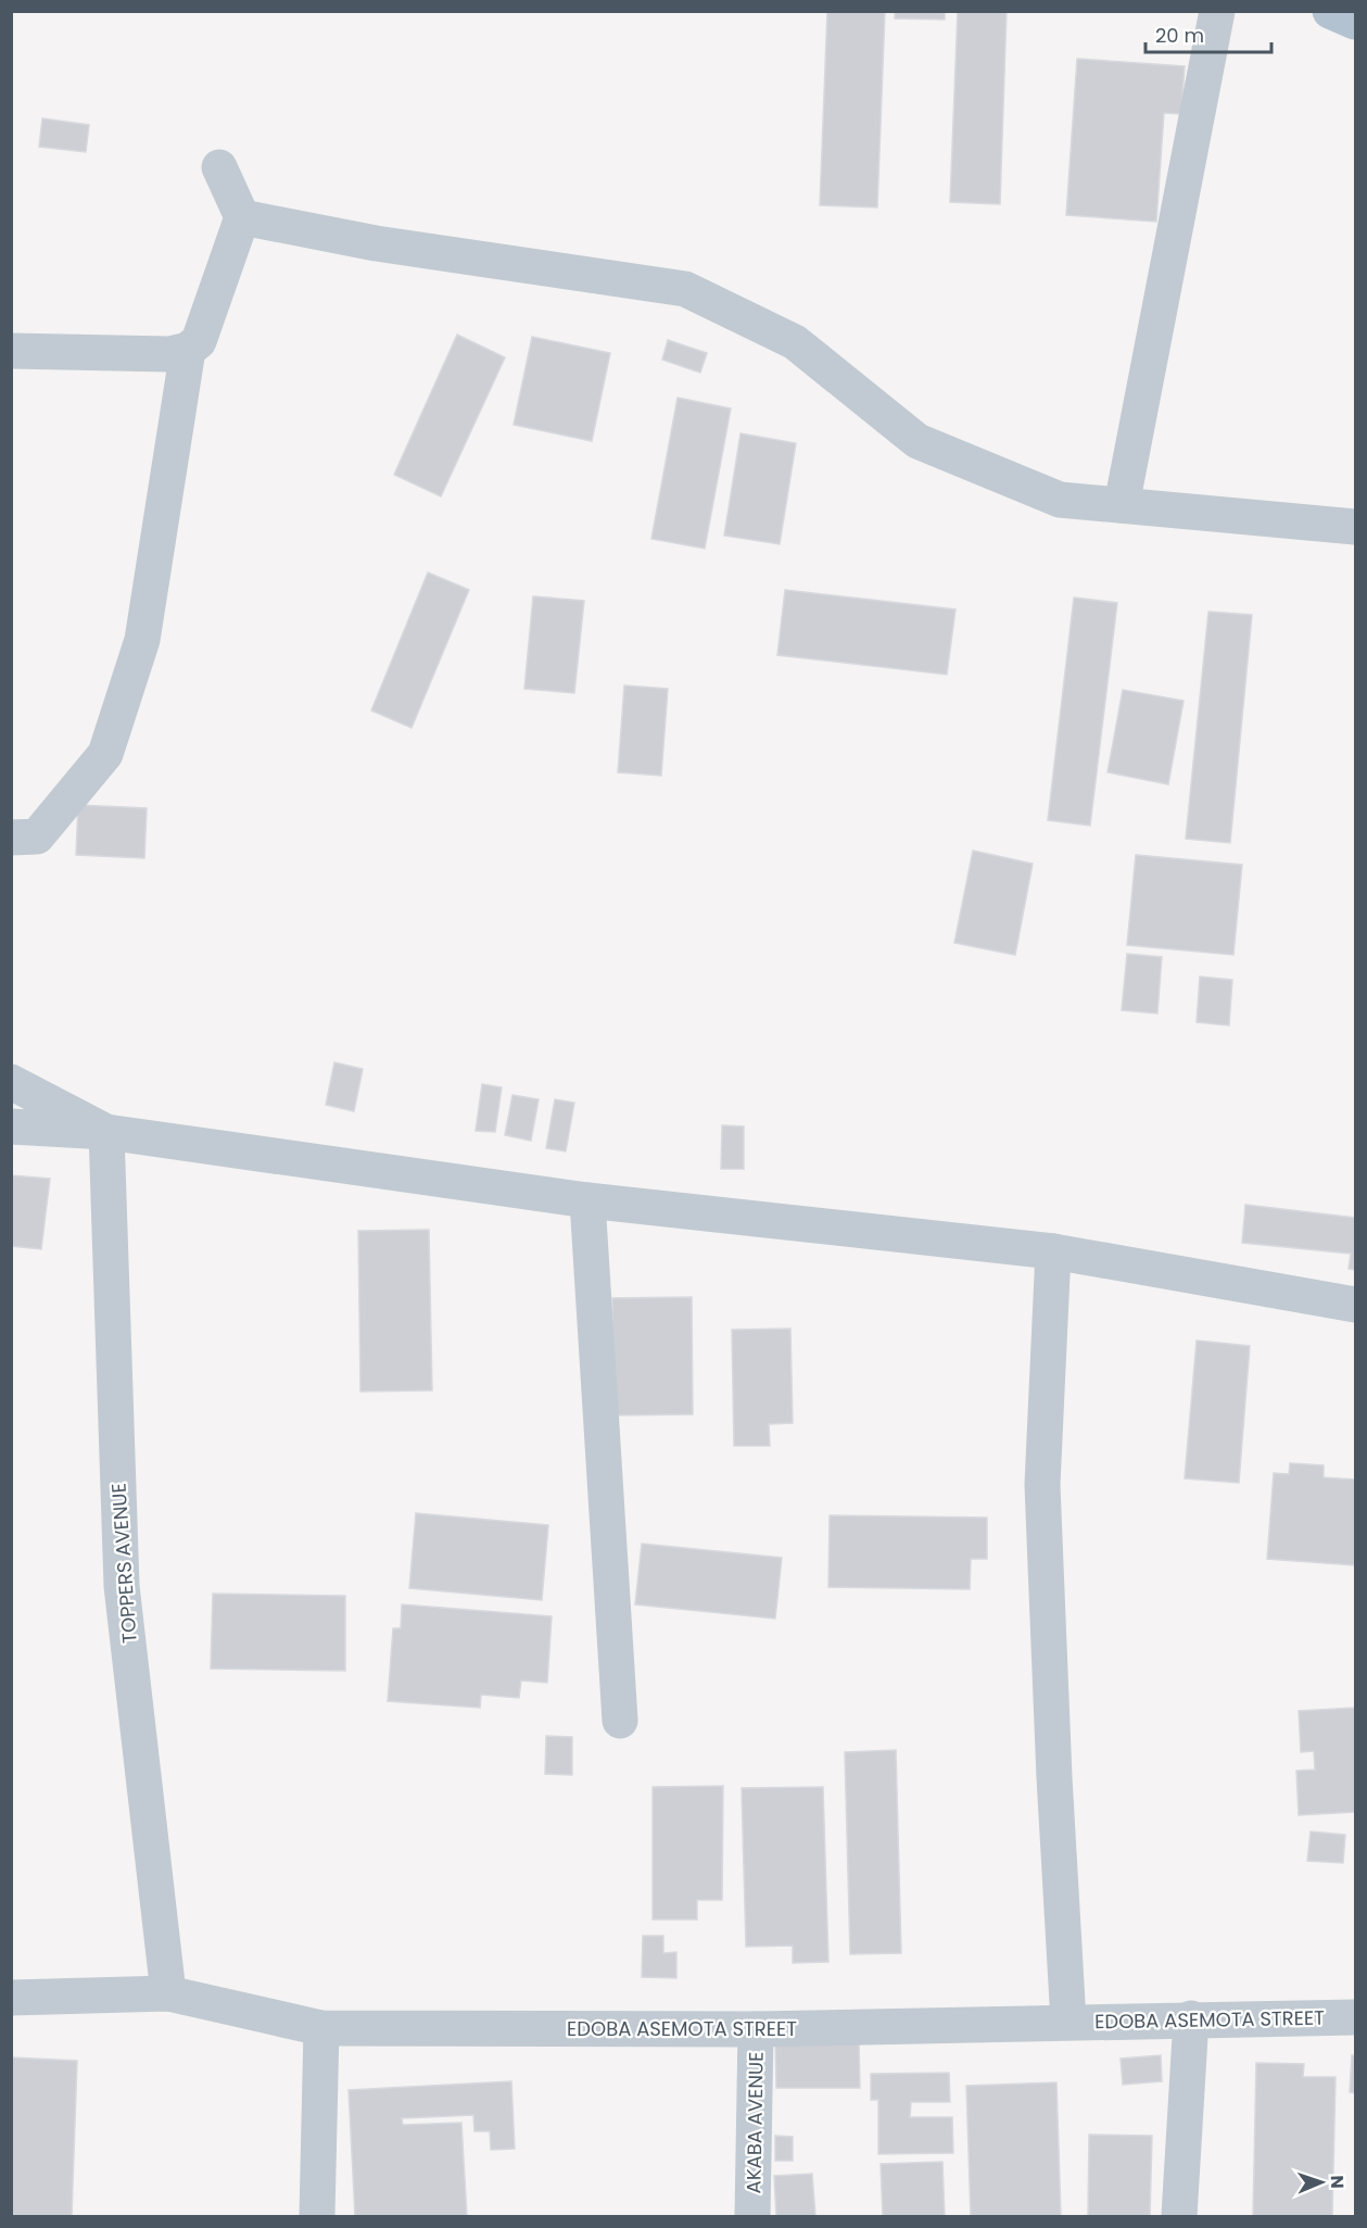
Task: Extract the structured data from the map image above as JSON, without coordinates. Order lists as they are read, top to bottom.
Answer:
{
  "streets": {
    "street": ["TOPPERS AVENUE", "EDOBA ASEMOTA STREET", "AKABA AVENUE"]
  },
  "crossings": [
    ["TOPPERS AVENUE", "EDOBA ASEMOTA STREET"],
    ["EDOBA ASEMOTA STREET", "AKABA AVENUE"]
  ],
  "scale_bar": "20 m",
  "north": "right"
}
